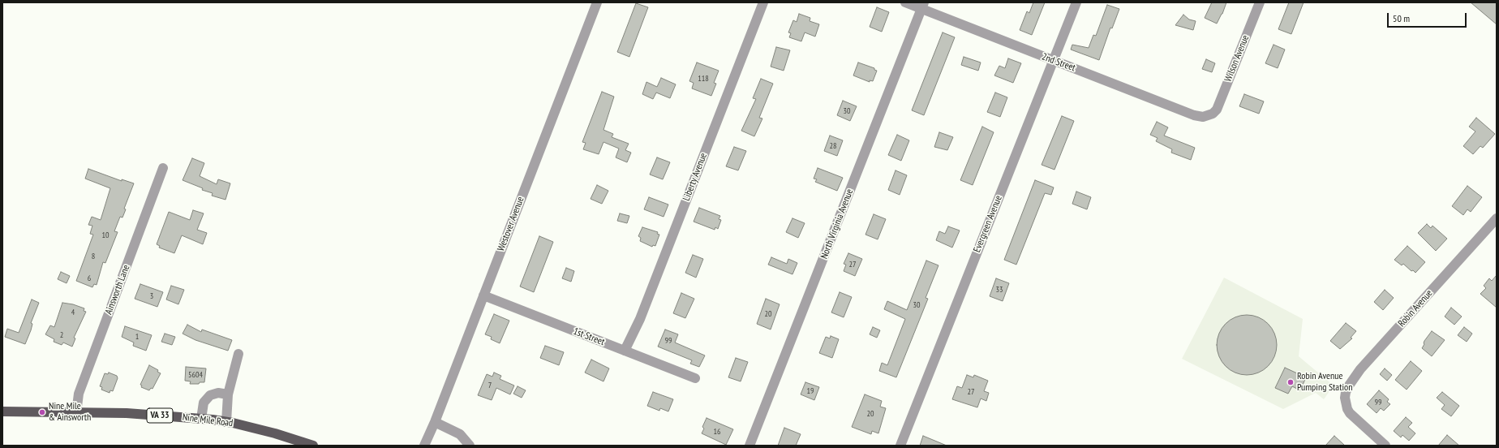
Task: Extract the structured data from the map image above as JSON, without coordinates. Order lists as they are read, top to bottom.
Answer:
{
  "streets": {
    "main road": ["VA 33", "Nine Mile Road"],
    "street": [
      "Wilson Avenue",
      "2nd Street",
      "Liberty Avenue",
      "Westover Avenue",
      "North Virginia Avenue",
      "Evergreen Avenue",
      "Ainsworth Lane",
      "Robin Avenue",
      "1st Street"
    ]
  },
  "crossings": [
    ["Wilson Avenue", "2nd Street"],
    ["2nd Street", "North Virginia Avenue"],
    ["2nd Street", "Evergreen Avenue"],
    ["Liberty Avenue", "1st Street"],
    ["Westover Avenue", "1st Street"],
    ["Ainsworth Lane", "Nine Mile Road"]
  ],
  "places": ["Robin Avenue Pumping Station", "Nine Mile & Ainsworth"],
  "house_numbers": [
    "118",
    "30",
    "28",
    "10",
    "8",
    "27",
    "6",
    "33",
    "3",
    "30",
    "4",
    "20",
    "2",
    "1",
    "99",
    "5604",
    "7",
    "19",
    "27",
    "99",
    "20",
    "16"
  ],
  "scale_bar": "50 m"
}
